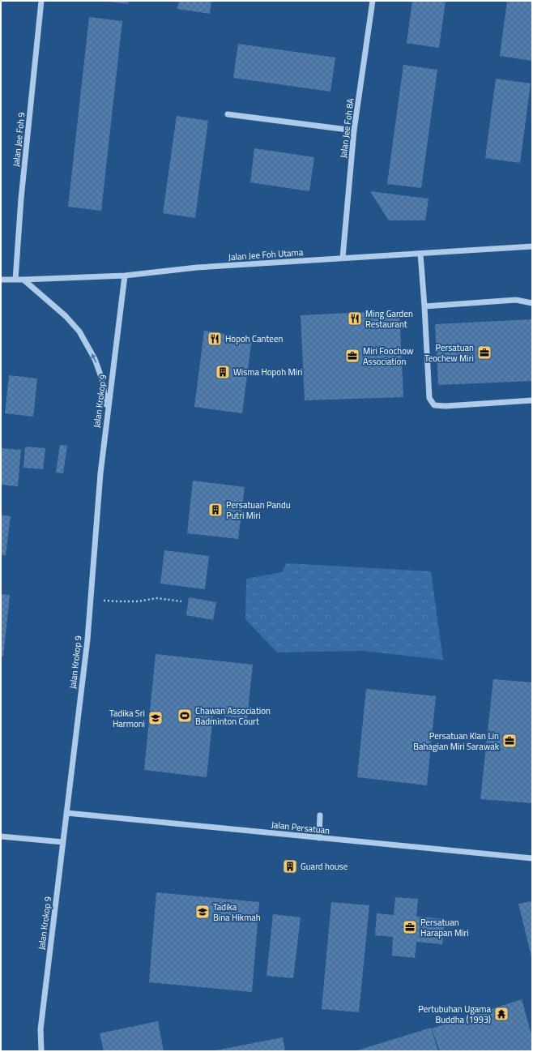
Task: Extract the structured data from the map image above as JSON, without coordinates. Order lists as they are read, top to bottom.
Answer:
{
  "streets": {
    "street": [
      "Jalan Jee Foh 8A",
      "Jalan Jee Foh 9",
      "Jalan Jee Foh Utama",
      "Jalan Krokop 9",
      "Jalan Persatuan"
    ]
  },
  "crossings": [
    ["Jalan Jee Foh 8A", "Jalan Jee Foh Utama"],
    ["Jalan Jee Foh 9", "Jalan Jee Foh Utama"],
    ["Jalan Jee Foh Utama", "Jalan Krokop 9"],
    ["Jalan Krokop 9", "Jalan Persatuan"]
  ],
  "places": {
    "restaurant": ["Ming Garden Restaurant", "Hopoh Canteen"],
    "office": [
      "Persatuan Teochew Miri",
      "Miri Foochow Association",
      "Persatuan Klan Lin Bahagian Miri Sarawak",
      "Persatuan Harapan Miri"
    ],
    "building": ["Wisma Hopoh Miri", "Persatuan Pandu Putri Miri", "Guard house"],
    "sports": ["Chawan Association Badminton Court"],
    "school or university": ["Tadika Sri Harmoni", "Tadika Bina Hikmah"],
    "temple": ["Pertubuhan Ugama Buddha (1993)"]
  }
}
